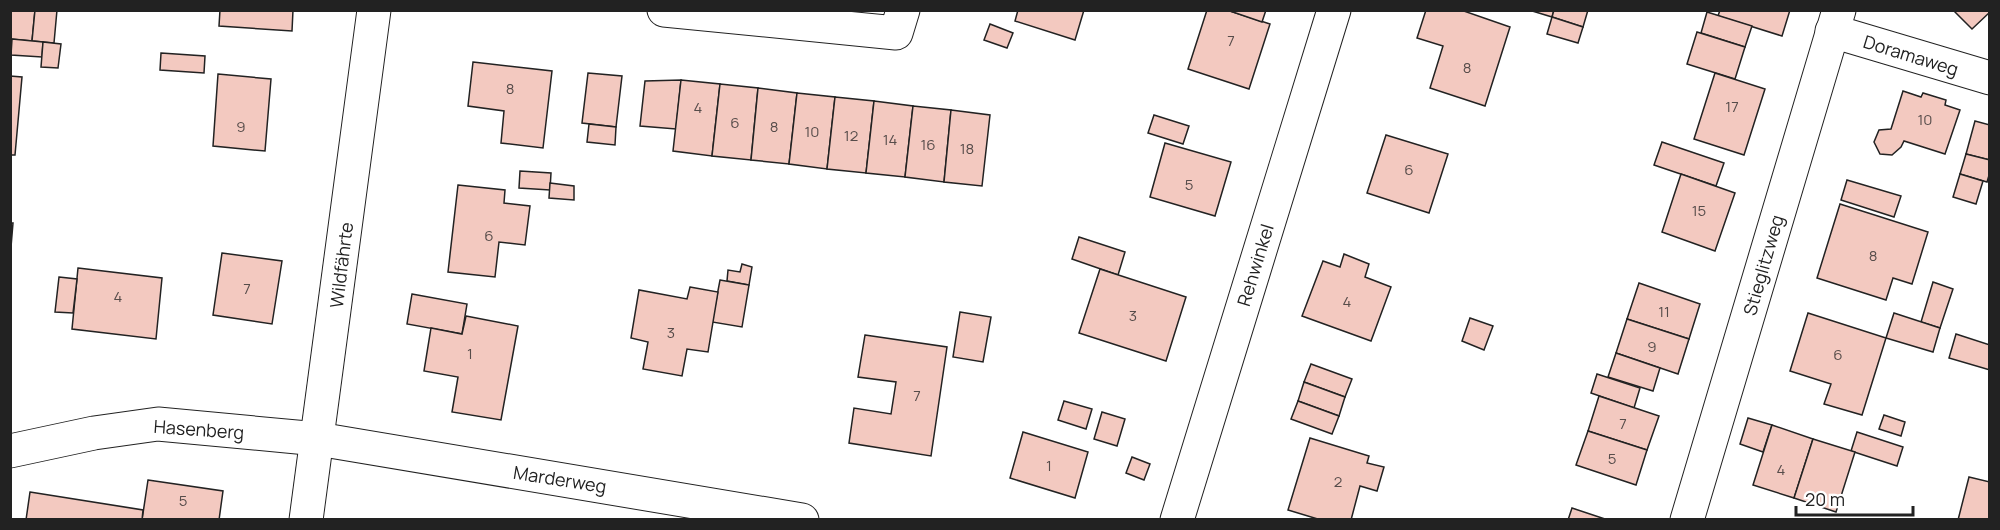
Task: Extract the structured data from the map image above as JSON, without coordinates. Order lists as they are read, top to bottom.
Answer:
{
  "streets": {
    "street": [
      "Doramaweg",
      "Wildfährte",
      "Rehwinkel",
      "Stieglitzweg",
      "Hasenberg",
      "Marderweg"
    ]
  },
  "crossings": [
    ["Doramaweg", "Stieglitzweg"],
    ["Wildfährte", "Hasenberg"],
    ["Wildfährte", "Marderweg"],
    ["Hasenberg", "Marderweg"]
  ],
  "house_numbers": [
    "7",
    "8",
    "8",
    "17",
    "4",
    "10",
    "6",
    "9",
    "8",
    "10",
    "12",
    "14",
    "16",
    "18",
    "6",
    "5",
    "15",
    "6",
    "8",
    "7",
    "4",
    "4",
    "11",
    "3",
    "3",
    "9",
    "1",
    "6",
    "7",
    "7",
    "5",
    "1",
    "4",
    "2",
    "5"
  ],
  "scale_bar": "20 m"
}
